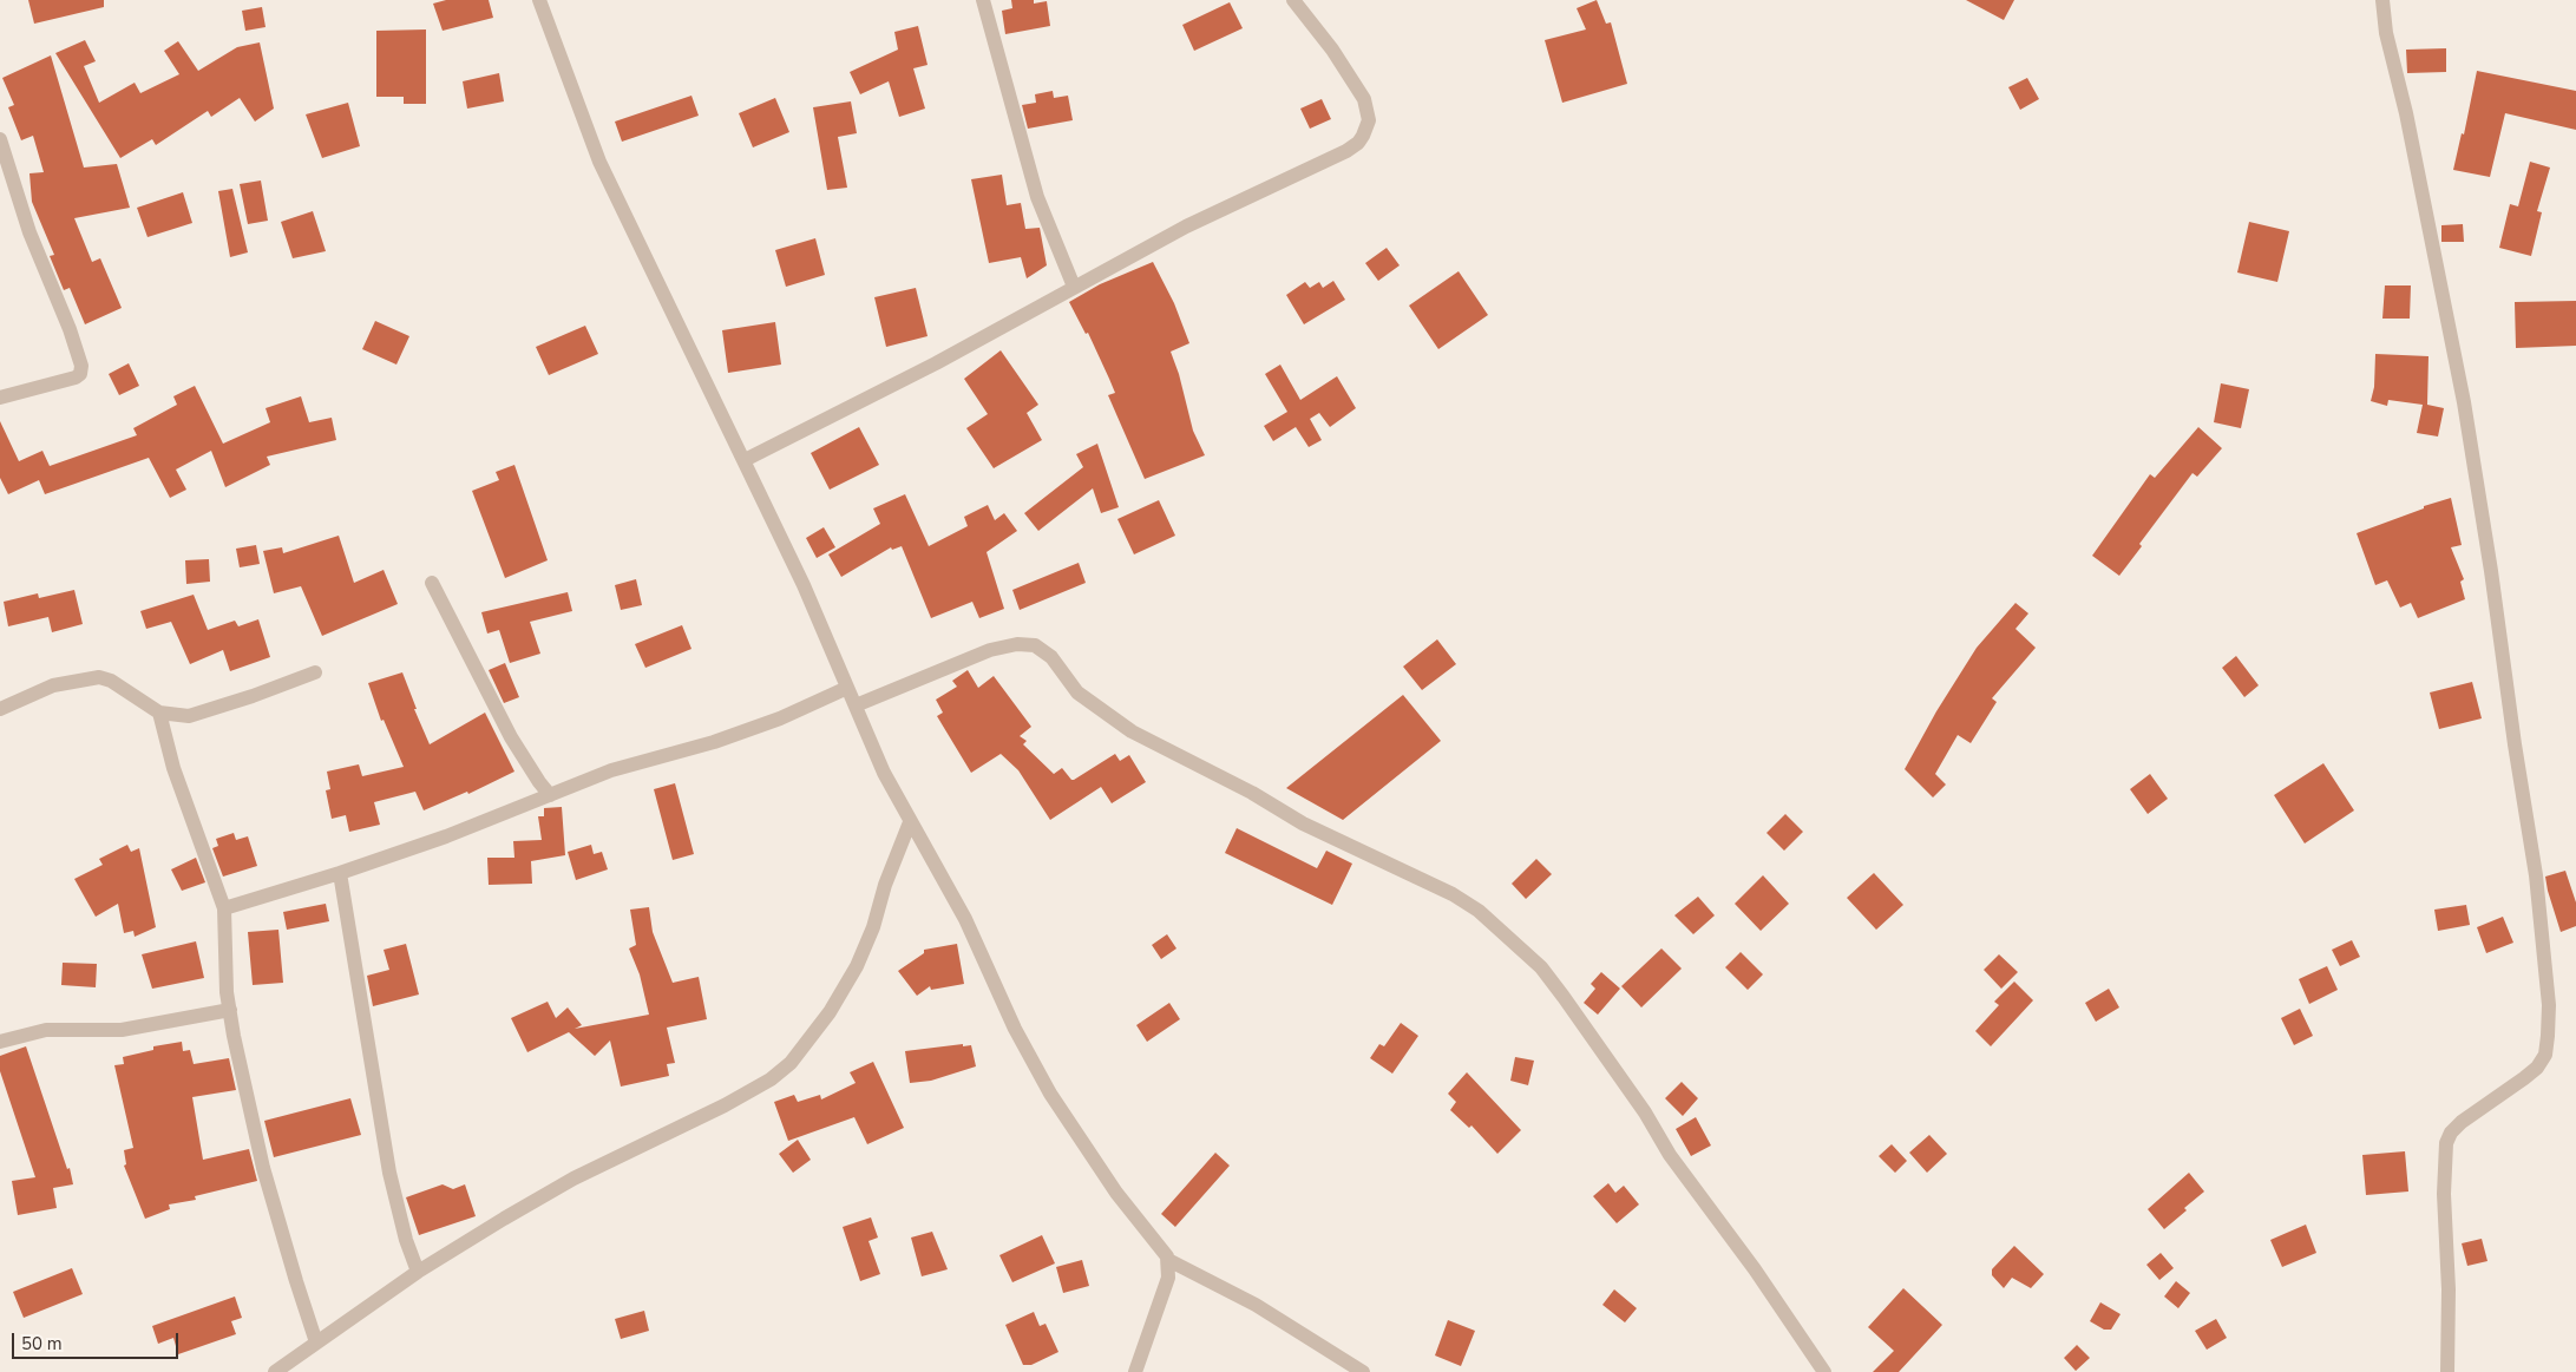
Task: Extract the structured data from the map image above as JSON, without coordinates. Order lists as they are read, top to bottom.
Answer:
{
  "scale_bar": "50 m"
}
